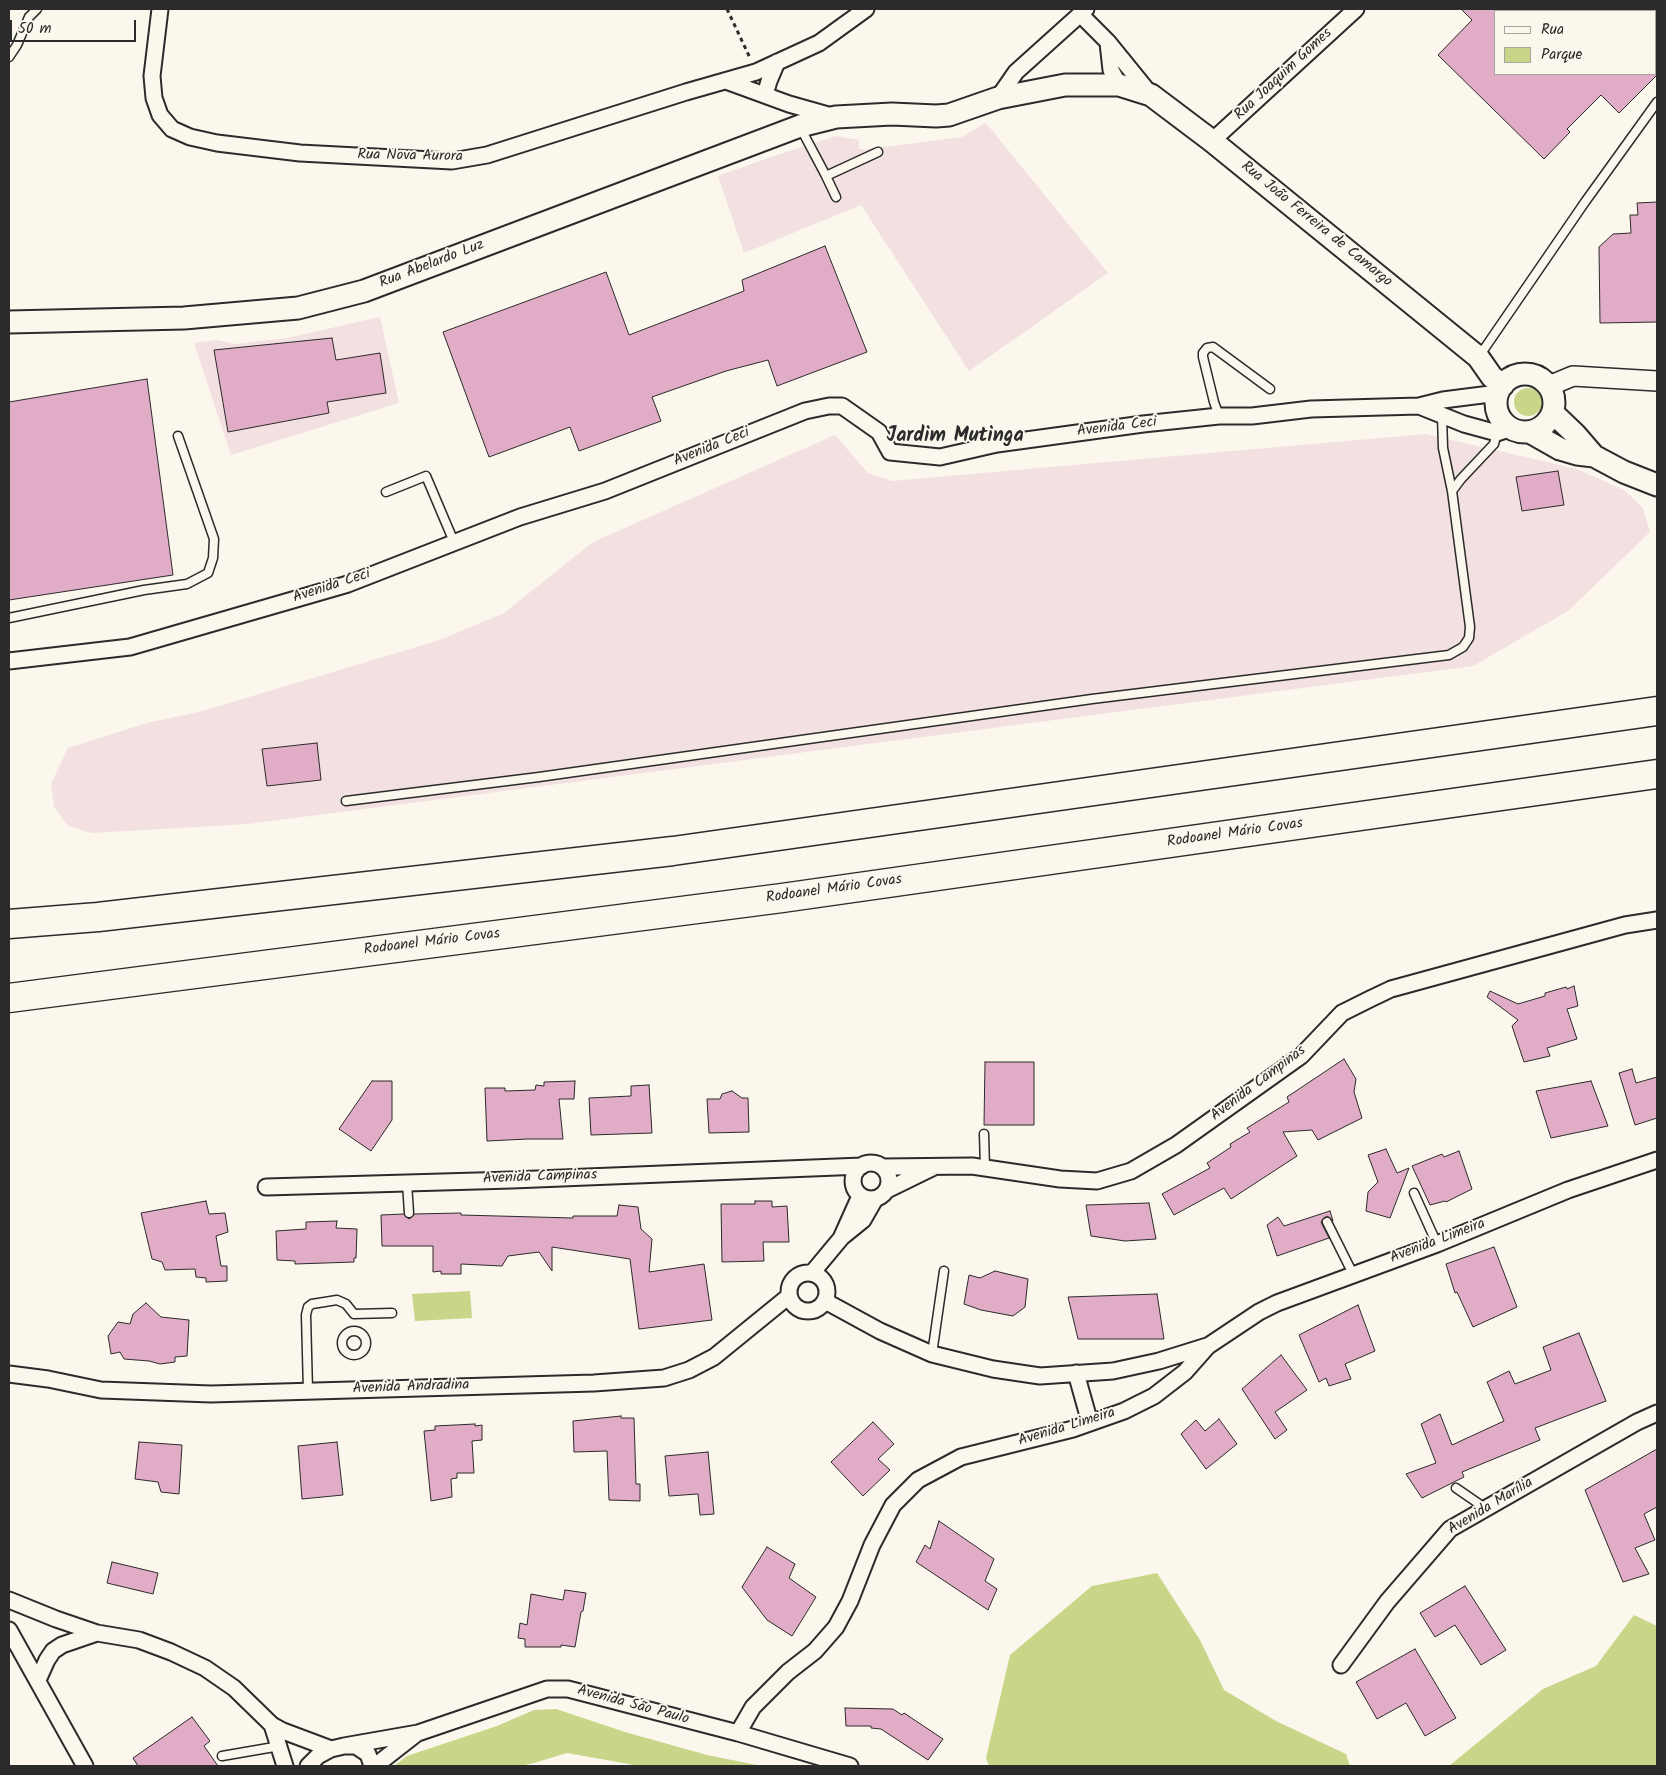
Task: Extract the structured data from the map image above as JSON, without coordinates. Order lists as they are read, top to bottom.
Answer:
{
  "streets": {
    "highway": ["Rodoanel Mário Covas"],
    "main road": ["Rua João Ferreira de Camargo", "Rua Abelardo Luz", "Avenida Ceci"],
    "street": [
      "Rua Joaquim Gomes",
      "Rua Nova Aurora",
      "Avenida Campinas",
      "Avenida Limeira",
      "Avenida Andradina",
      "Avenida Marília",
      "Avenida São Paulo"
    ]
  },
  "crossings": [
    ["Rua Joaquim Gomes", "Rua João Ferreira de Camargo"],
    ["Rua Nova Aurora", "Rua Abelardo Luz"],
    ["Rua João Ferreira de Camargo", "Rua Abelardo Luz"],
    ["Rua João Ferreira de Camargo", "Avenida Ceci"],
    ["Avenida Limeira", "Avenida São Paulo"]
  ],
  "districts": ["Jardim Mutinga"],
  "legend": ["Rua", "Parque"],
  "scale_bar": "50 m"
}
